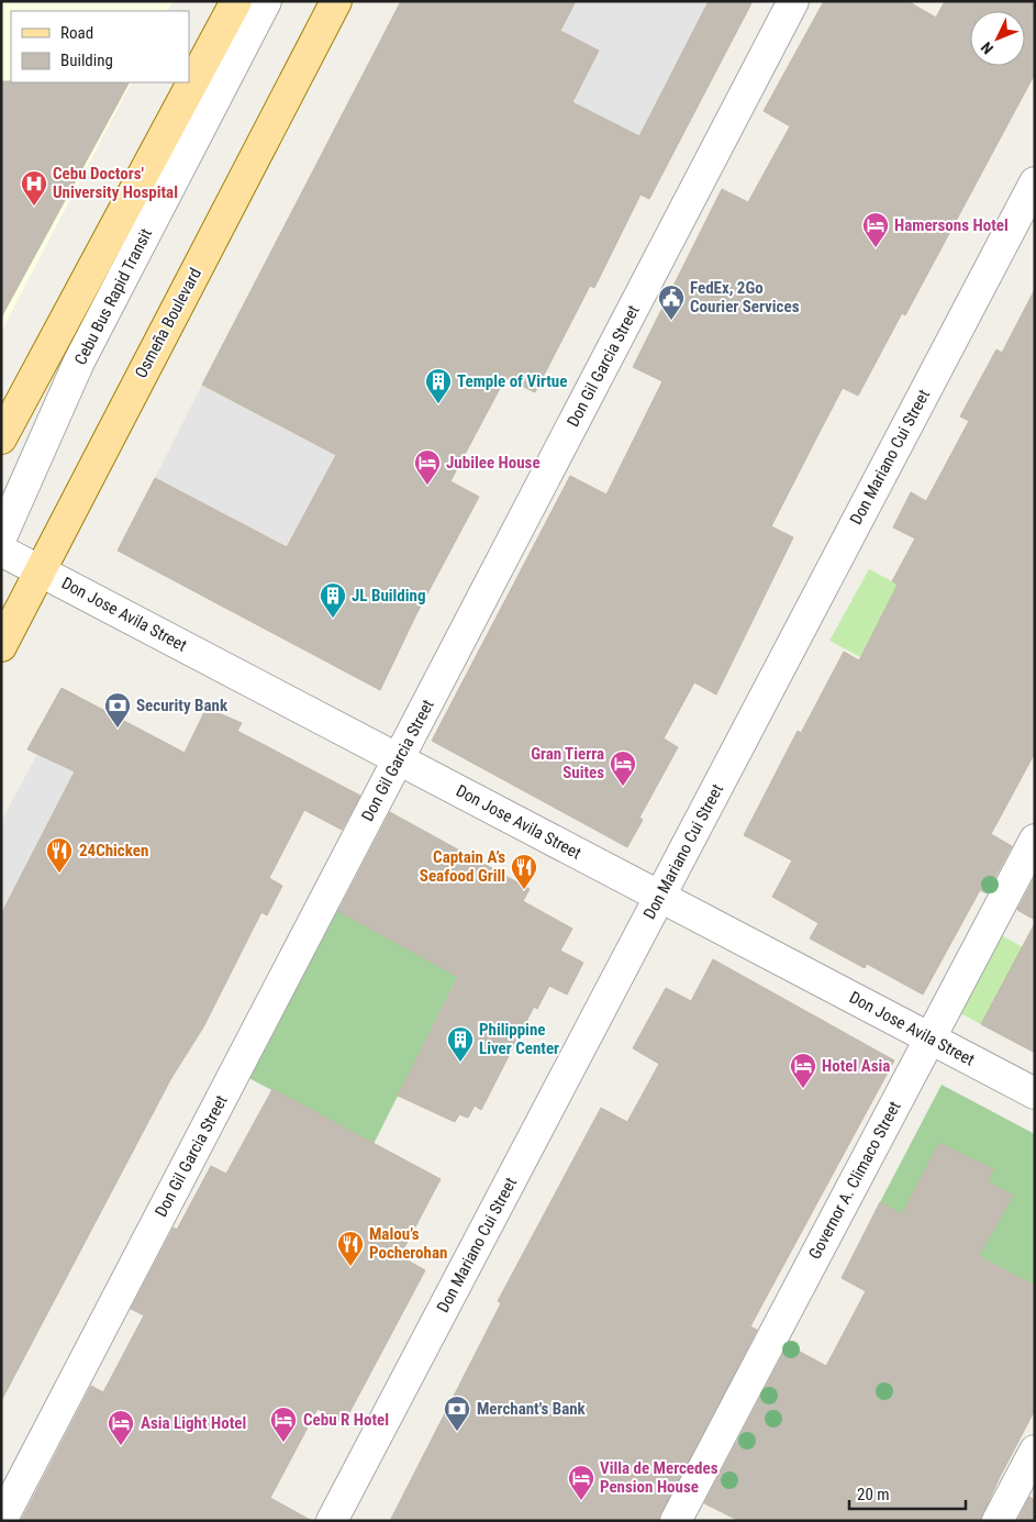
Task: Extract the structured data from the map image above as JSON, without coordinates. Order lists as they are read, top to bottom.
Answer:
{
  "streets": {
    "main road": ["Osmeña Boulevard"],
    "street": [
      "Cebu Bus Rapid Transit",
      "Don Gil Garcia Street",
      "Don Mariano Cui Street",
      "Don Jose Avila Street",
      "Governor A. Climaco Street"
    ]
  },
  "crossings": [
    ["Osmeña Boulevard", "Don Jose Avila Street"],
    ["Don Gil Garcia Street", "Don Jose Avila Street"],
    ["Don Mariano Cui Street", "Don Jose Avila Street"],
    ["Don Jose Avila Street", "Governor A. Climaco Street"]
  ],
  "places": {
    "hospital": ["Cebu Doctors' University Hospital"],
    "hotel": [
      "Hamersons Hotel",
      "Jubilee House",
      "Gran Tierra Suites",
      "Hotel Asia",
      "Cebu R Hotel",
      "Asia Light Hotel",
      "Villa de Mercedes Pension House"
    ],
    "public building": ["FedEx, 2Go Courier Services"],
    "building": ["Temple of Virtue", "JL Building", "Philippine Liver Center"],
    "bank": ["Security Bank", "Merchant's Bank"],
    "restaurant": ["24Chicken", "Captain A’s Seafood Grill", "Malou’s Pocherohan"]
  },
  "legend": ["Road", "Building"],
  "scale_bar": "20 m",
  "north": "bottom left"
}
